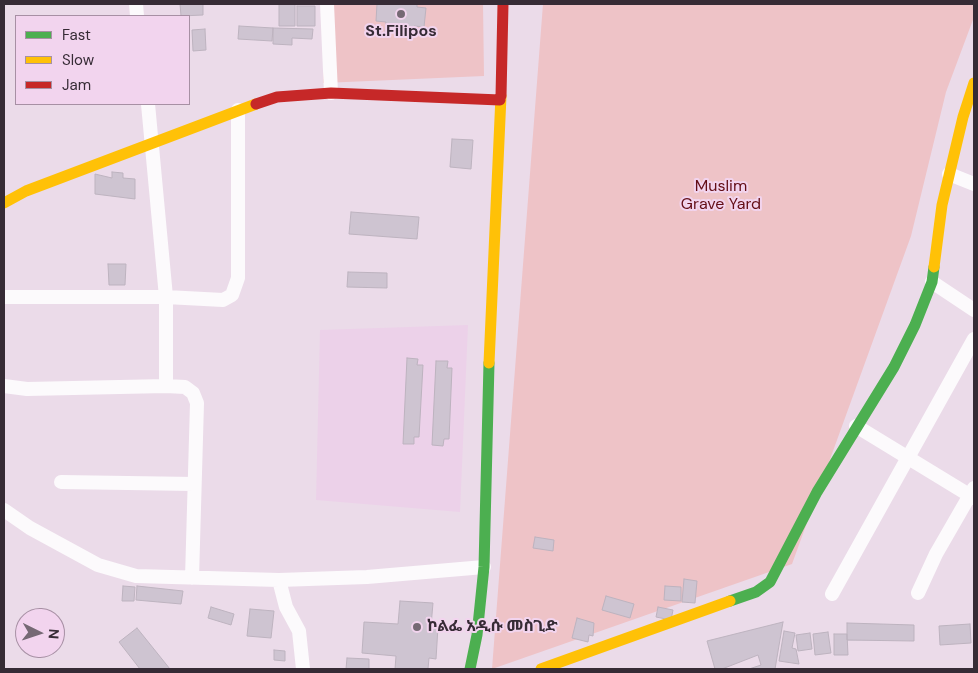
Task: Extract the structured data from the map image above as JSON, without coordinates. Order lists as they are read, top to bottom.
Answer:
{
  "parks": ["Muslim Grave Yard"],
  "places": ["St.Filipos", "ኮልፌ አዲሱ መስጊድ"],
  "legend": ["Fast", "Slow", "Jam"],
  "north": "right"
}
